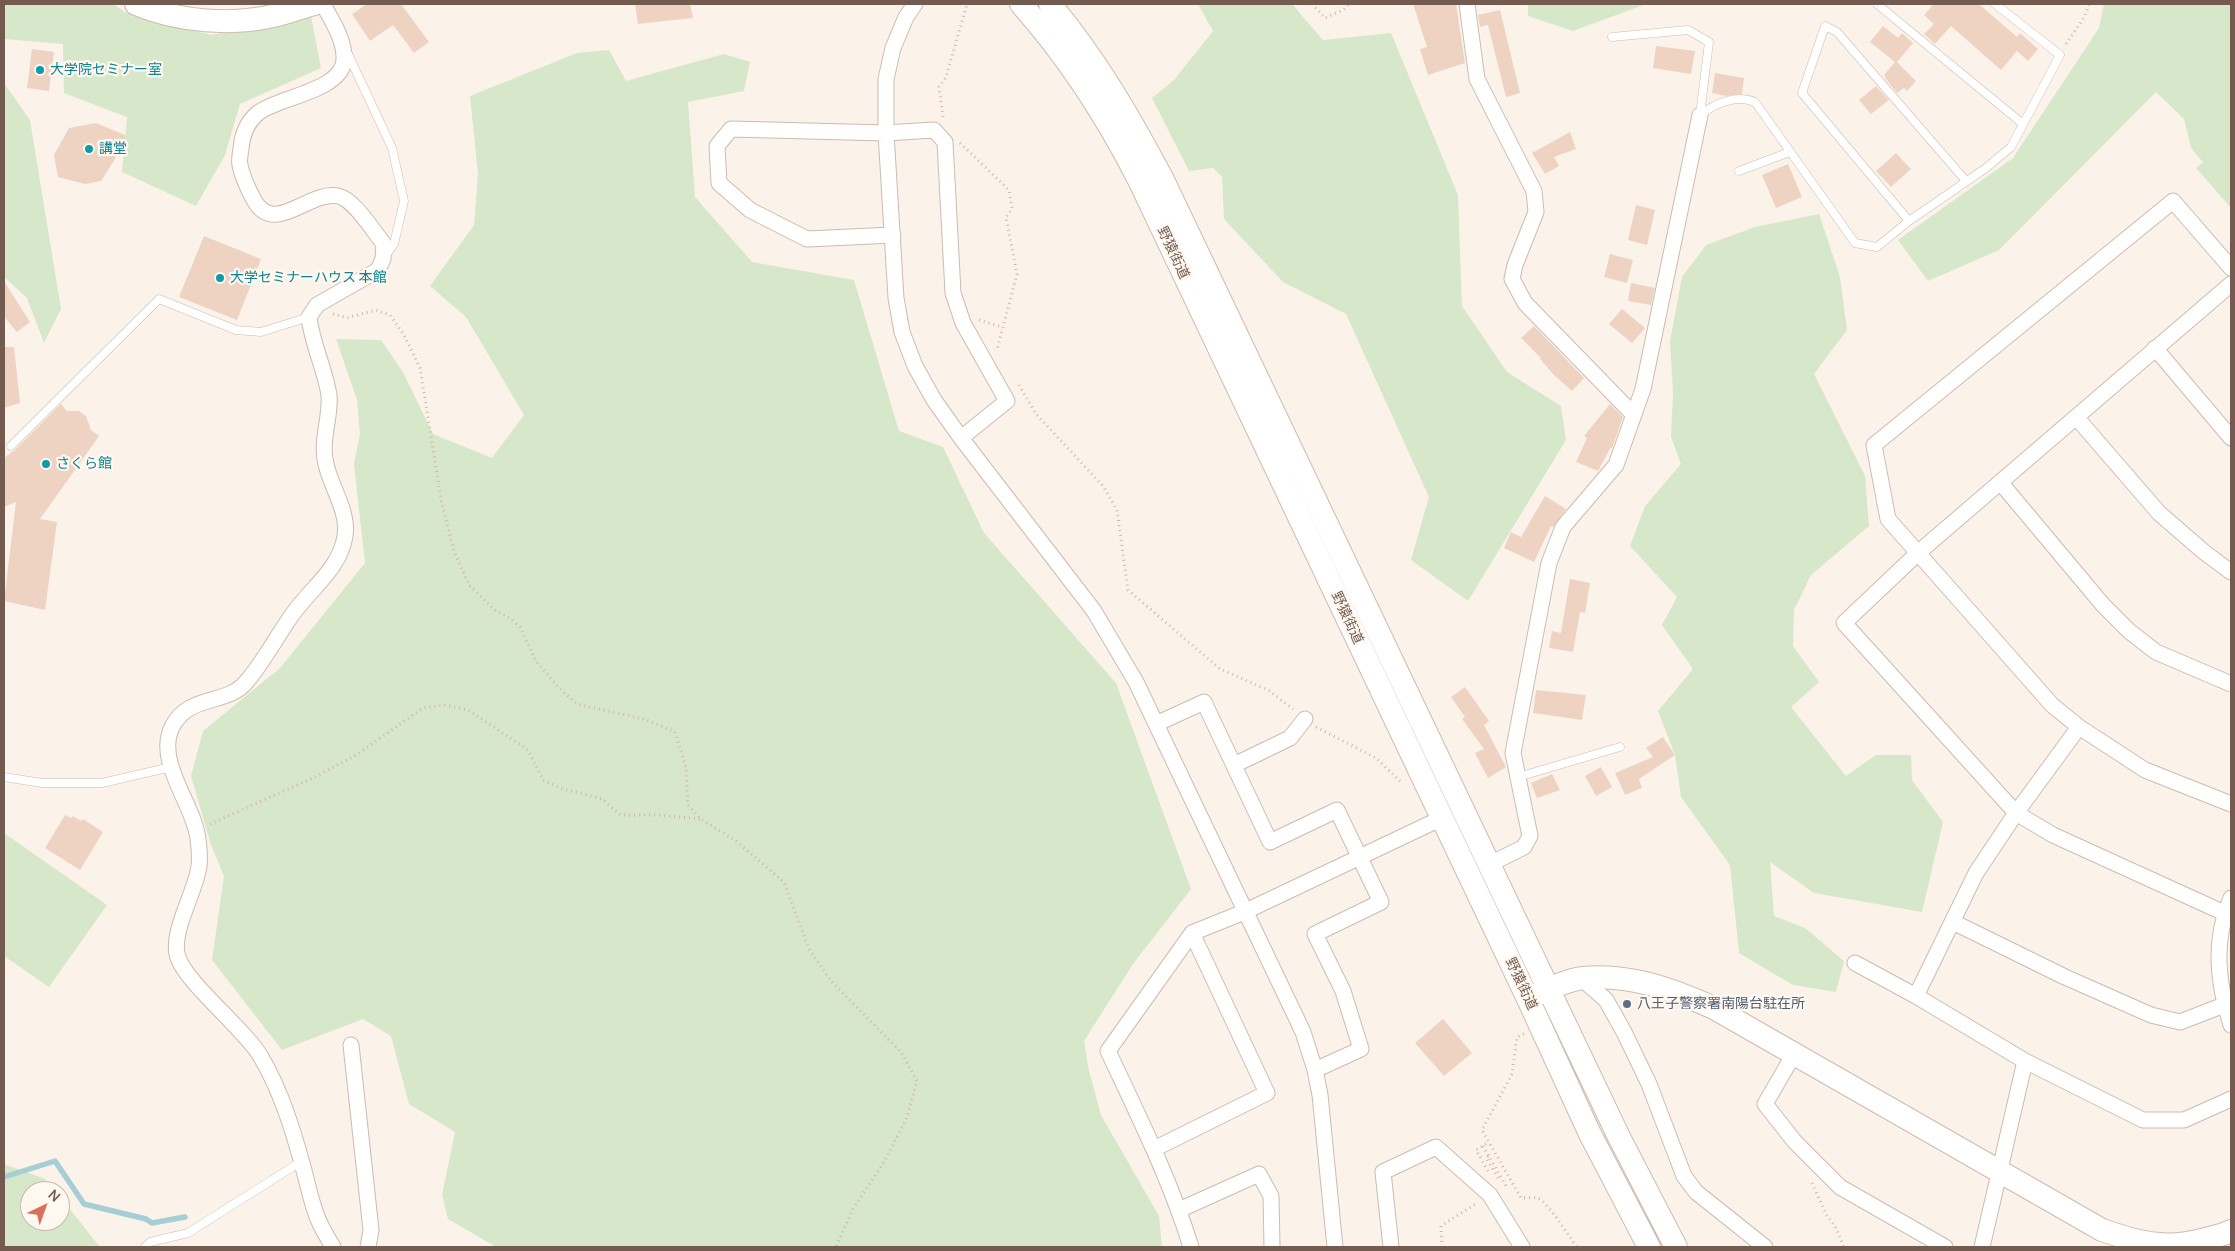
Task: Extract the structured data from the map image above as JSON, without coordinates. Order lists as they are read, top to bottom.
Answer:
{
  "streets": {
    "main road": ["野猿街道"]
  },
  "places": [
    "大学院セミナー室",
    "講堂",
    "大学セミナーハウス 本館",
    "さくら館",
    "八王子警察署南陽台駐在所"
  ],
  "north": "top right"
}
